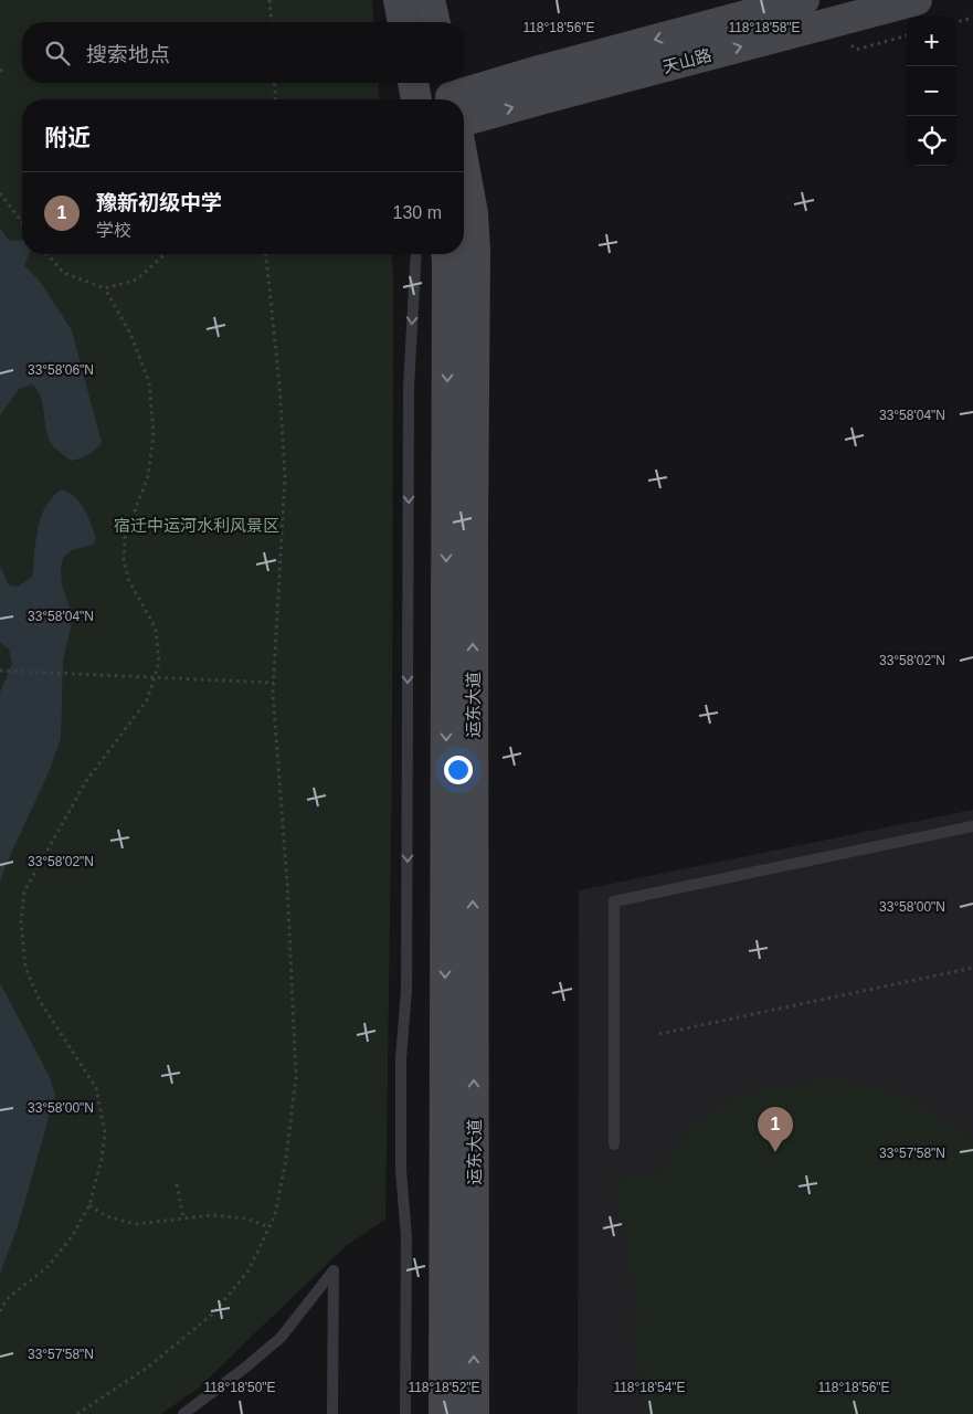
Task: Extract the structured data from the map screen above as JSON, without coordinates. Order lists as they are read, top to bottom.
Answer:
{
  "streets": {
    "main road": ["天山路", "运东大道"]
  },
  "parks": ["宿迁中运河水利风景区"],
  "page": {
    "map_buttons": ["+", "−"],
    "search": "搜索地点",
    "heading": "附近",
    "list": [
      {
        "mark": "1",
        "name": "豫新初级中学",
        "note": "学校",
        "value": "130 m"
      }
    ],
    "pins": "1"
  },
  "coordinates": [
    "118°18'56\"E",
    "118°18'58\"E",
    "33°58'06\"N",
    "33°58'04\"N",
    "33°58'02\"N",
    "33°58'00\"N",
    "33°57'58\"N",
    "118°18'50\"E",
    "118°18'52\"E",
    "118°18'54\"E"
  ]
}
